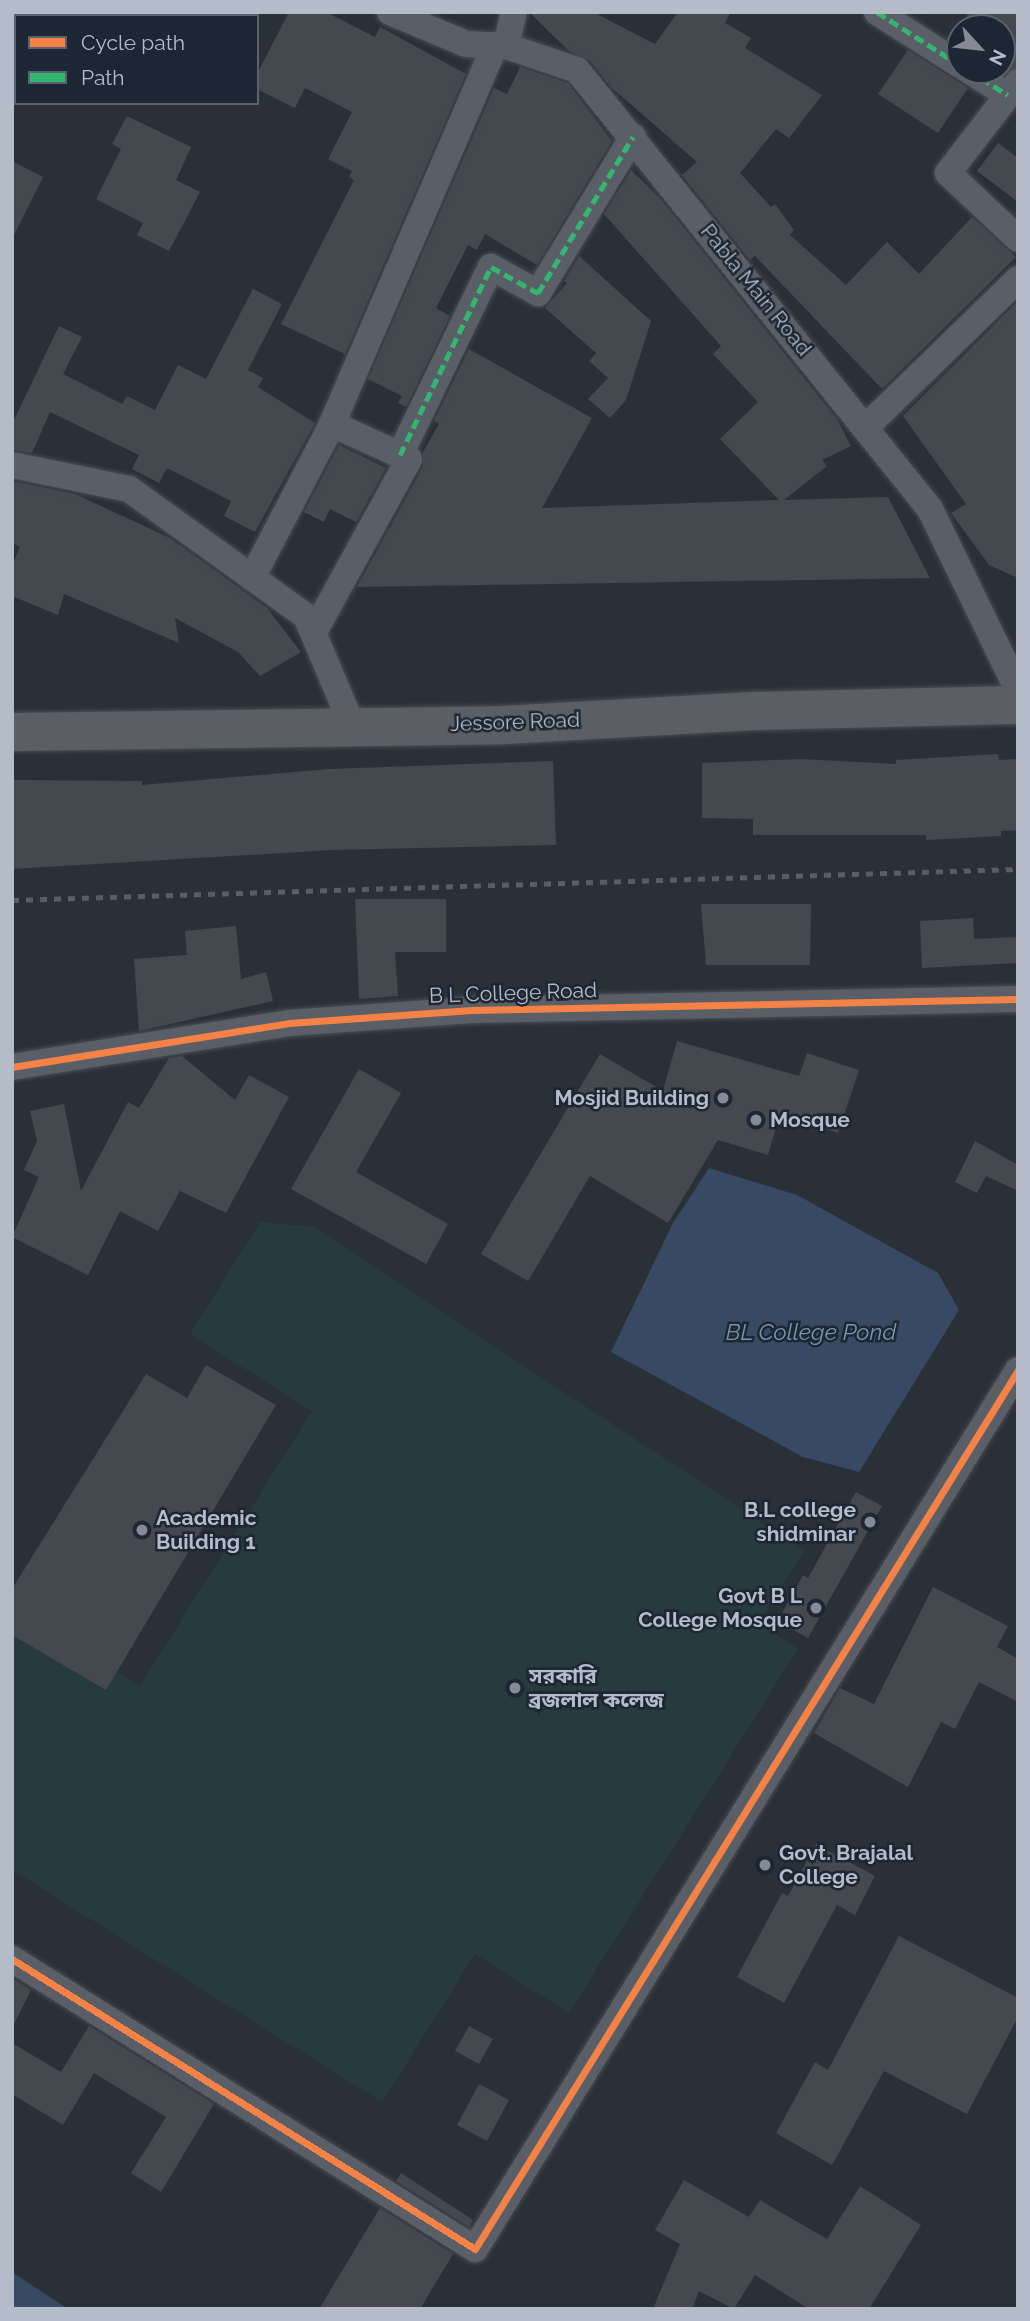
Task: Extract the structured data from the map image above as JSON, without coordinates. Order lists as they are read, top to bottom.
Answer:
{
  "streets": {
    "highway": ["Jessore Road"],
    "street": ["Pabla Main Road", "B L College Road"]
  },
  "water": ["BL College Pond"],
  "places": [
    "Mosjid Building",
    "Mosque",
    "B.L college shidminar",
    "Academic Building 1",
    "Govt B L College Mosque",
    "সরকারি ব্রজলাল কলেজ",
    "Govt. Brajalal College"
  ],
  "legend": ["Cycle path", "Path"],
  "north": "bottom right"
}
